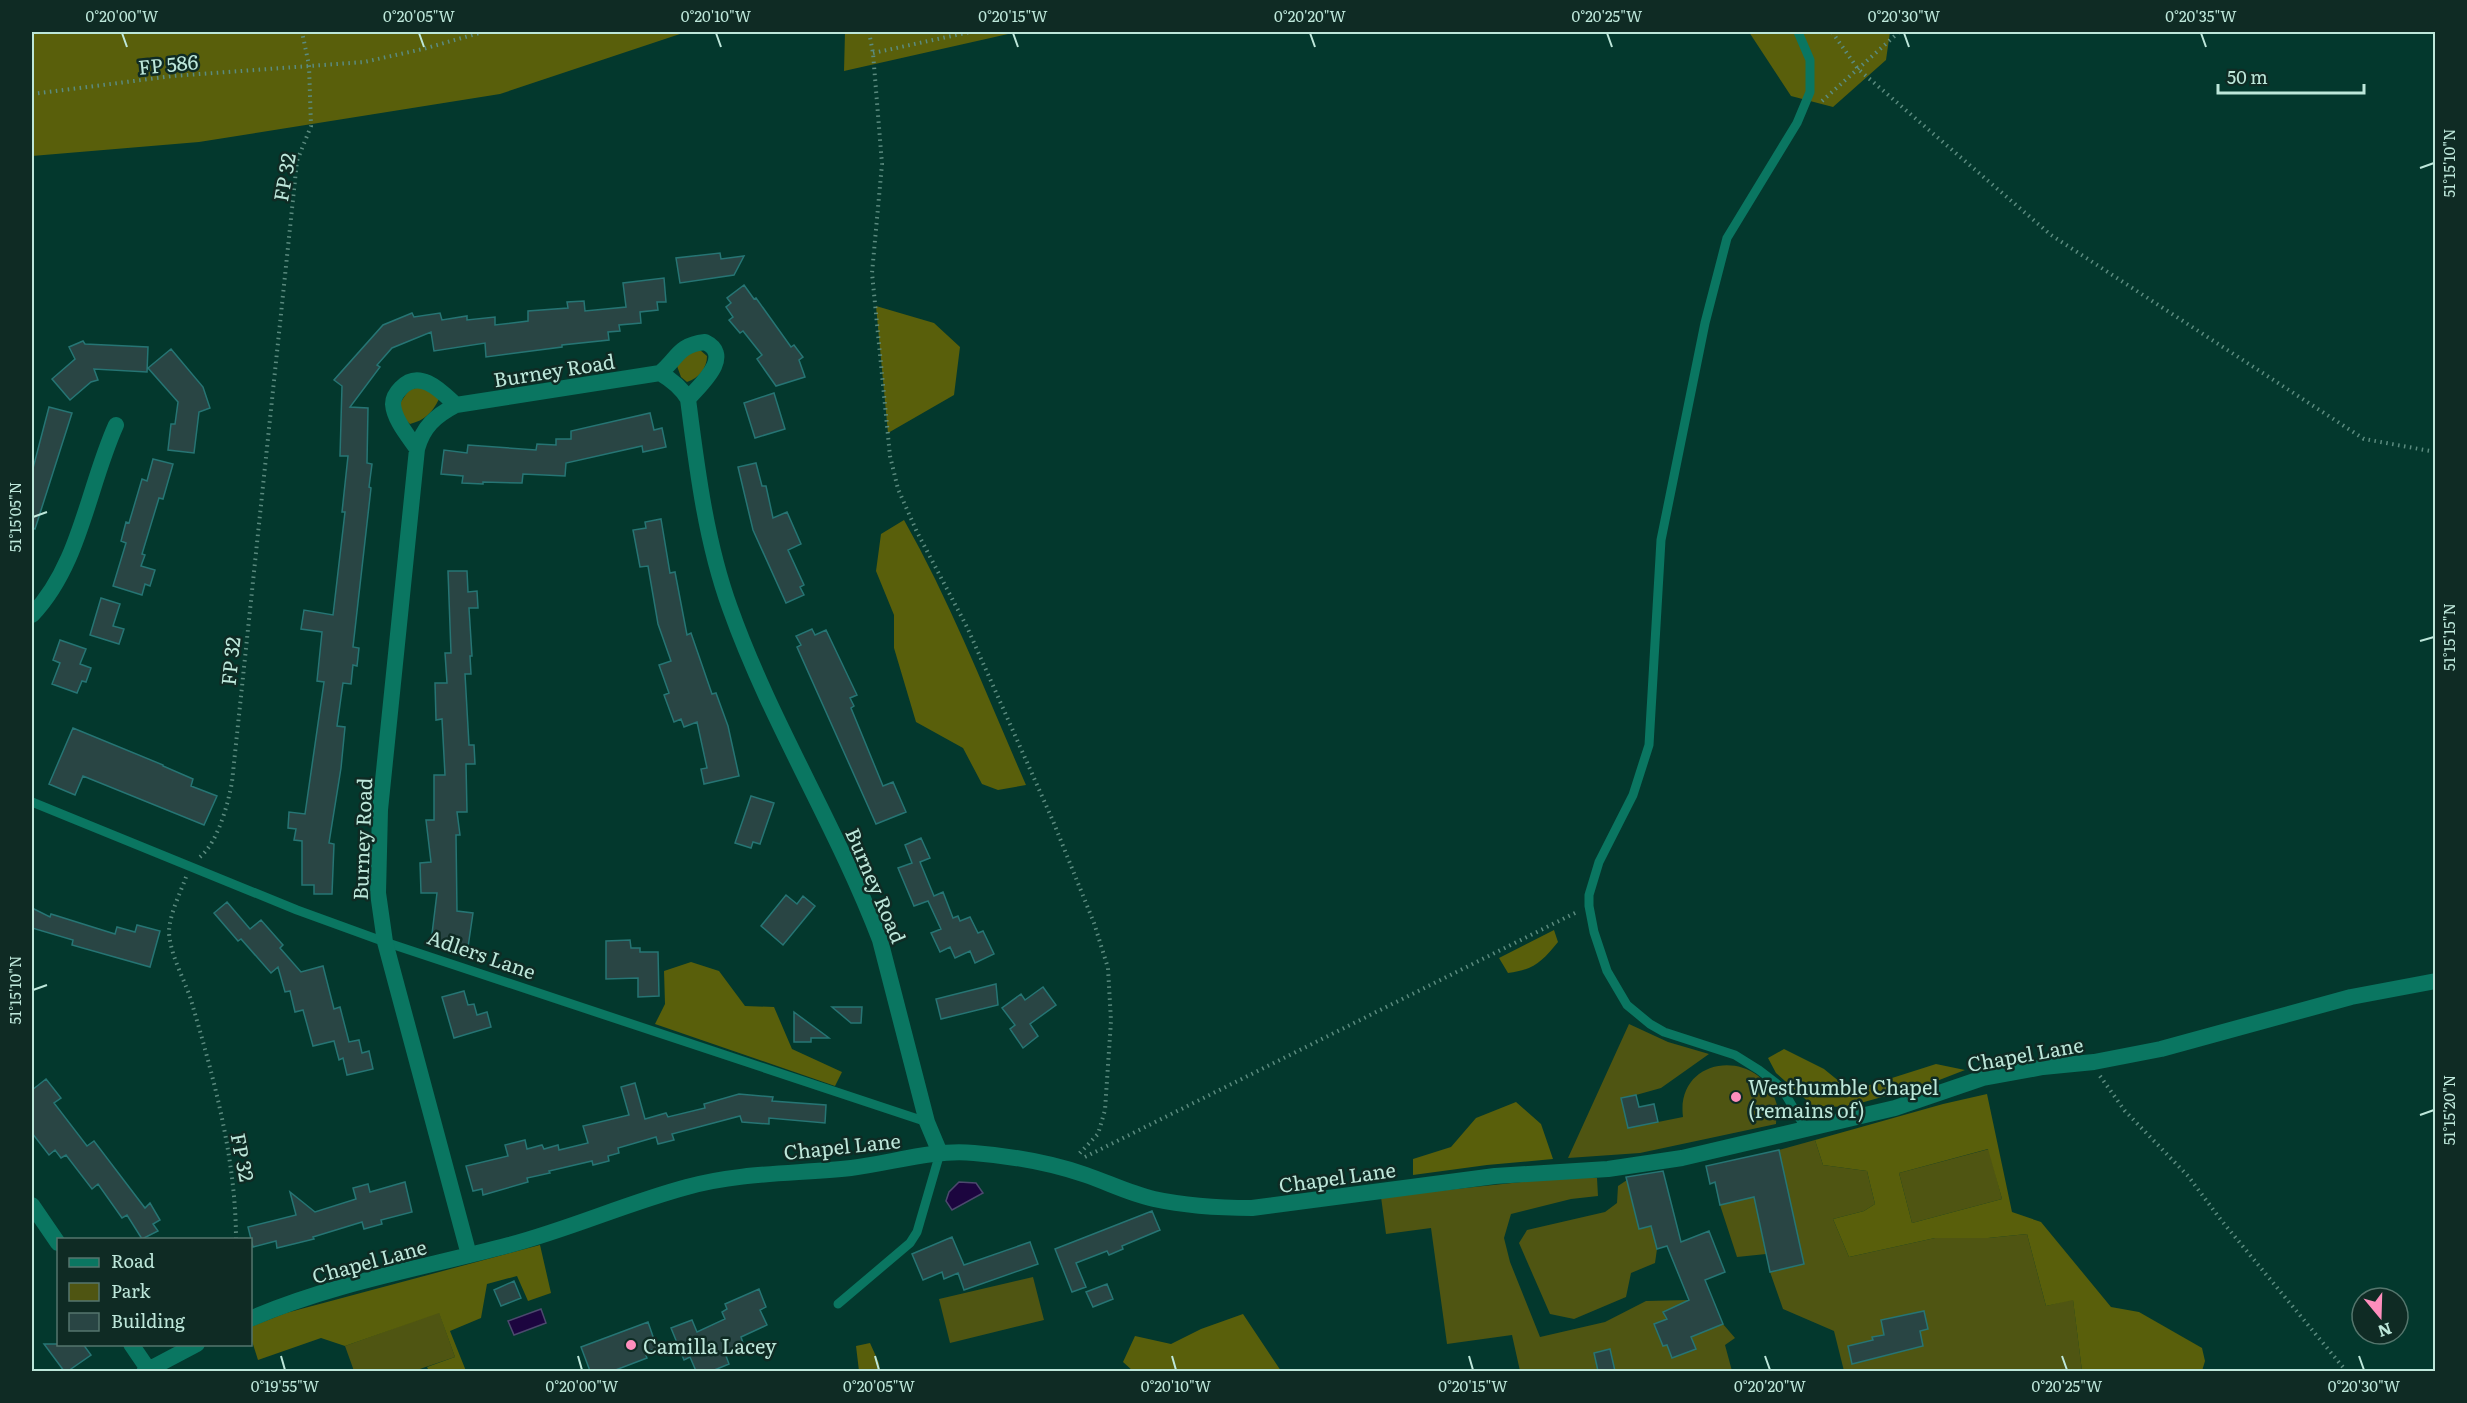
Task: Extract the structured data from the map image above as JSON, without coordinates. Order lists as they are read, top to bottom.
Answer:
{
  "streets": {
    "street": ["Burney Road", "Chapel Lane"],
    "lane": ["Adlers Lane"],
    "path": ["FP 586", "FP 32"]
  },
  "crossings": [
    ["FP 586", "FP 32"],
    ["FP 32", "Adlers Lane"],
    ["Burney Road", "Adlers Lane"],
    ["Burney Road", "Chapel Lane"]
  ],
  "places": ["Westhumble Chapel (remains of)", "Camilla Lacey"],
  "legend": ["Road", "Park", "Building"],
  "scale_bar": "50 m",
  "north": "bottom",
  "coordinates": [
    "0°20'00\"W",
    "0°20'05\"W",
    "0°20'10\"W",
    "0°20'15\"W",
    "0°20'20\"W",
    "0°20'25\"W",
    "0°20'30\"W",
    "0°20'35\"W",
    "51°15'10\"N",
    "51°15'05\"N",
    "51°15'15\"N",
    "51°15'20\"N",
    "0°19'55\"W"
  ]
}
